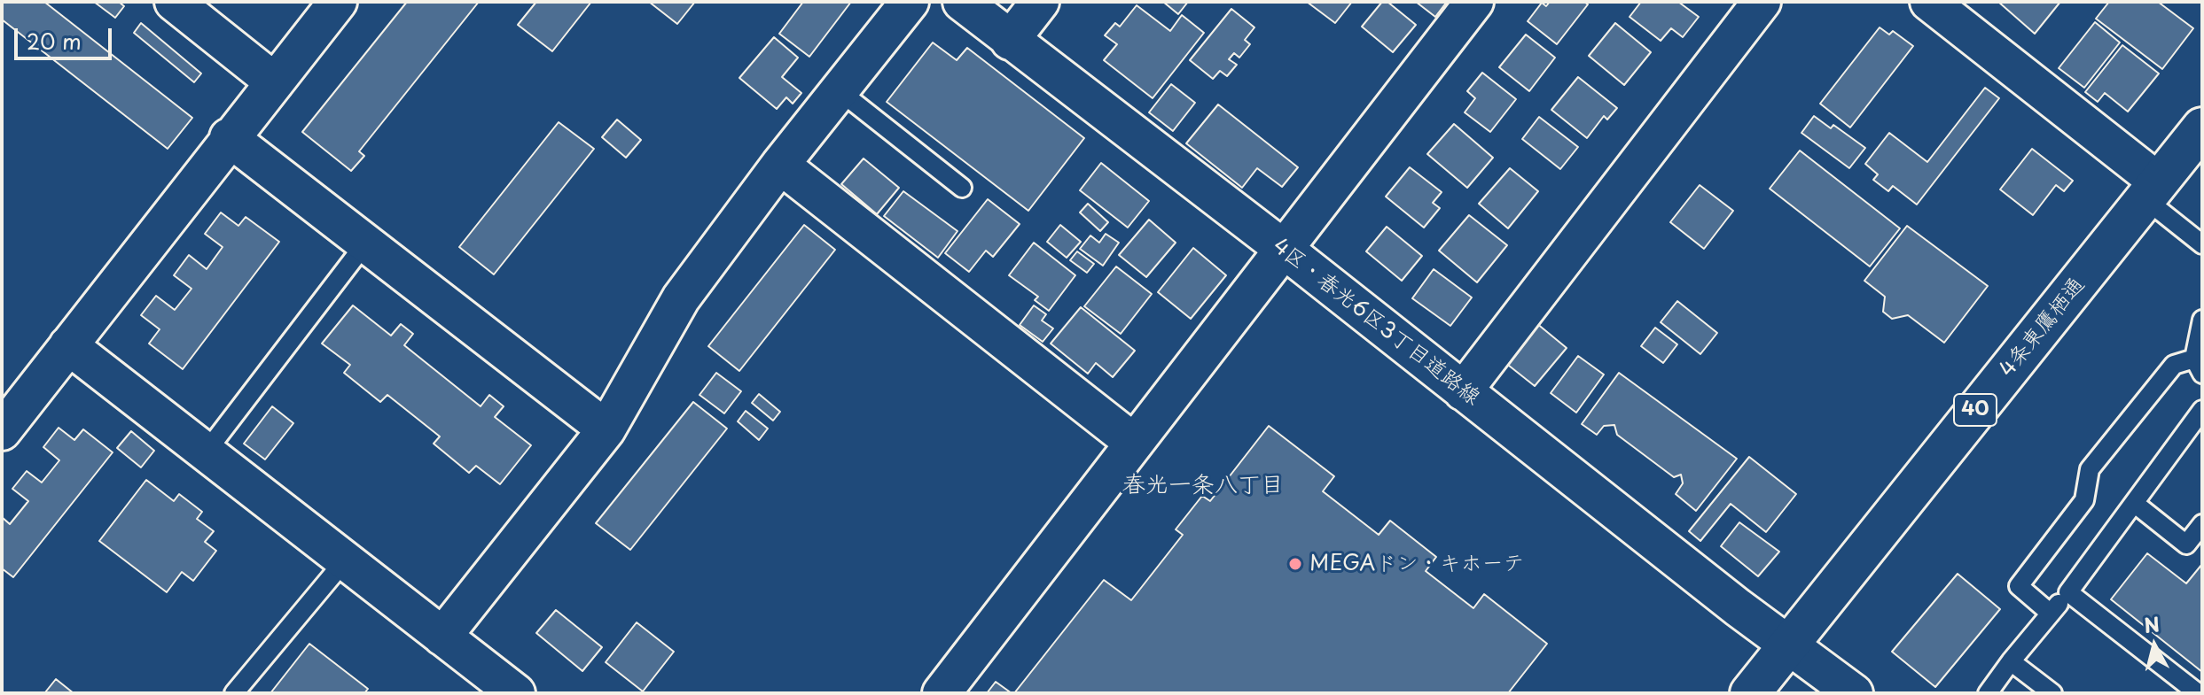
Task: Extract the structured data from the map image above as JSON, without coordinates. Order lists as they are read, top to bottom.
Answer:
{
  "streets": {
    "highway": ["4条東鷹栖通", "40"],
    "street": ["4区・春光6区3丁目道路線"]
  },
  "crossings": [
    ["4区・春光6区3丁目道路線", "4条東鷹栖通"]
  ],
  "districts": ["春光一条八丁目"],
  "places": ["MEGAドン・キホーテ"],
  "scale_bar": "20 m",
  "north": "top"
}
